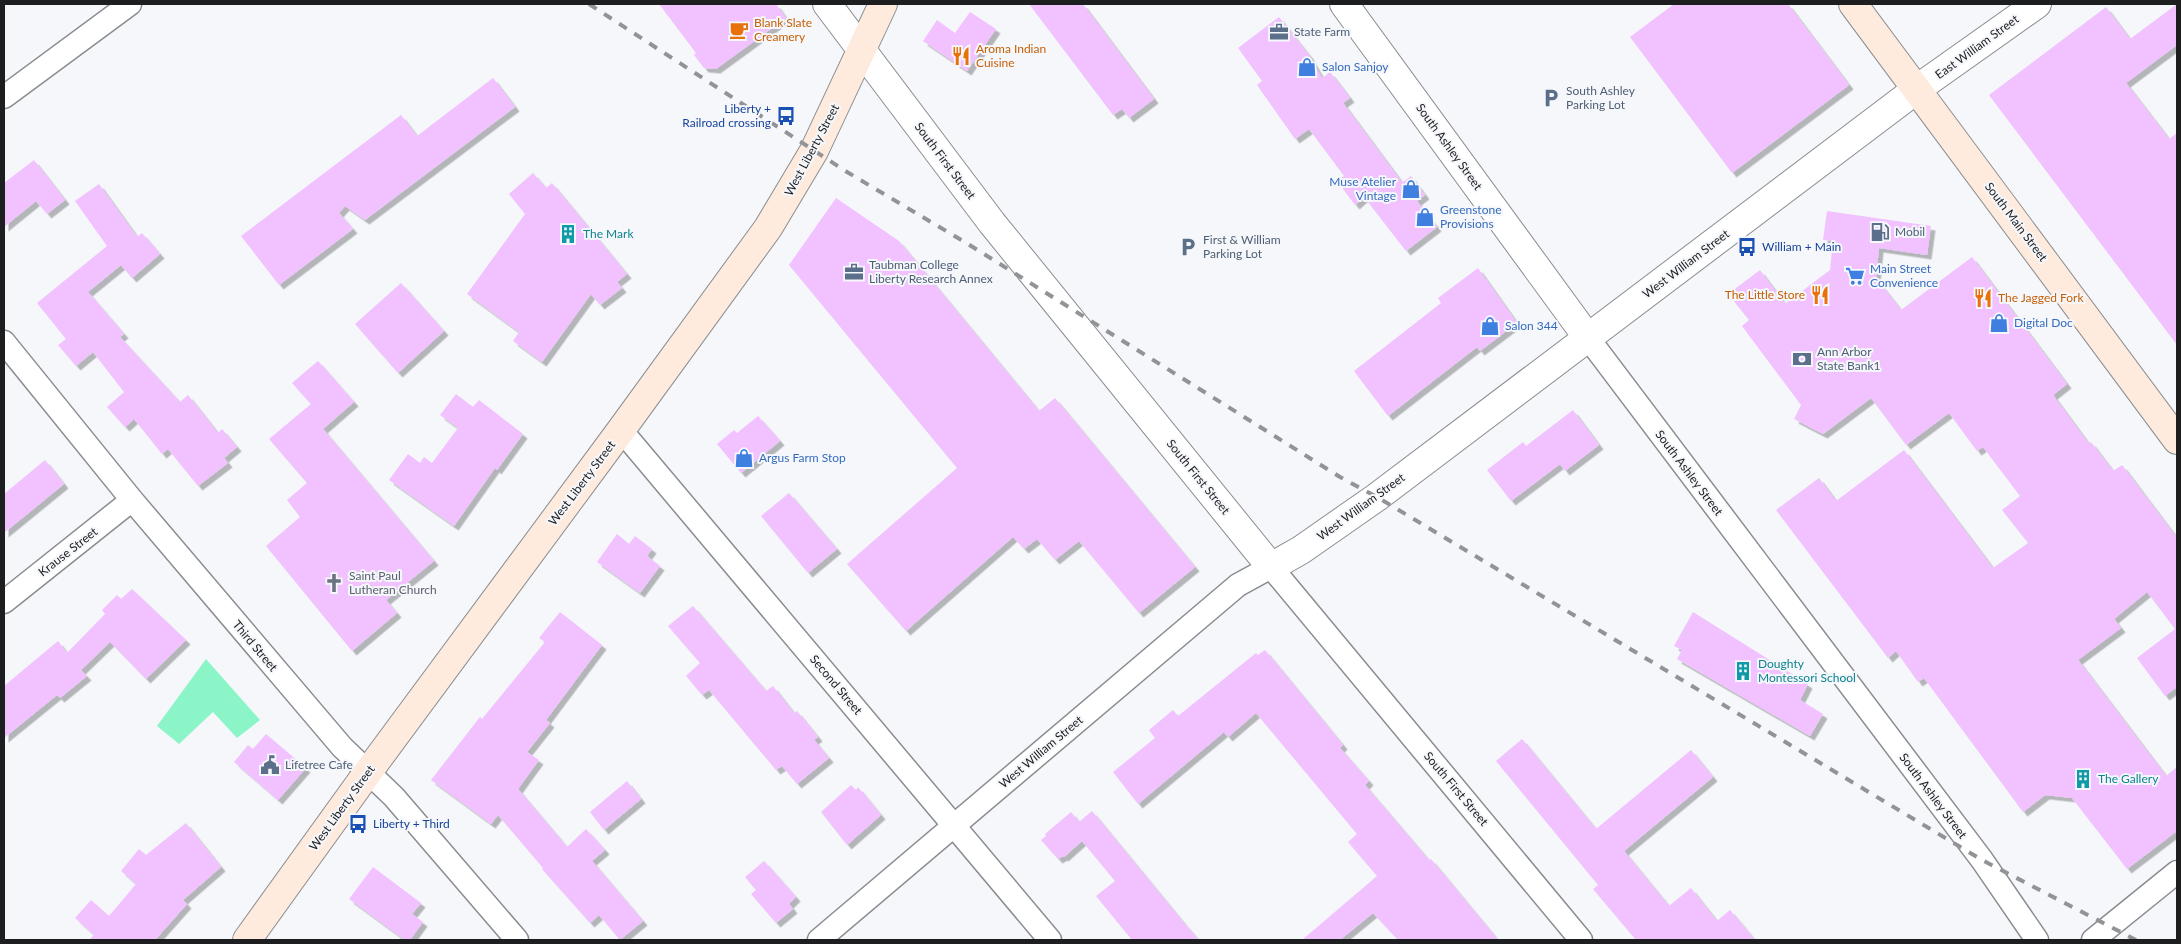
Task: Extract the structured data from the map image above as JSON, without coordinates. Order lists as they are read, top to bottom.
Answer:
{
  "streets": {
    "main road": ["West Liberty Street", "South Main Street"],
    "street": [
      "East William Street",
      "South Ashley Street",
      "South First Street",
      "West William Street",
      "Krause Street",
      "Third Street",
      "Second Street"
    ]
  },
  "crossings": [
    ["East William Street", "South Main Street"],
    ["East William Street", "West William Street"],
    ["South Ashley Street", "West William Street"],
    ["West Liberty Street", "South First Street"],
    ["West Liberty Street", "Third Street"],
    ["West Liberty Street", "Second Street"],
    ["South First Street", "West William Street"],
    ["South Main Street", "West William Street"],
    ["West William Street", "Second Street"],
    ["Krause Street", "Third Street"]
  ],
  "places": {
    "cafe": ["Blank Slate Creamery"],
    "office": ["State Farm", "Taubman College Liberty Research Annex"],
    "restaurant": ["Aroma Indian Cuisine", "The Little Store", "The Jagged Fork"],
    "shop": [
      "Salon Sanjoy",
      "Muse Atelier Vintage",
      "Greenstone Provisions",
      "Digital Doc",
      "Salon 344",
      "Argus Farm Stop"
    ],
    "parking": ["South Ashley Parking Lot", "First & William Parking Lot"],
    "bus stop": ["Liberty + Railroad crossing", "William + Main", "Liberty + Third"],
    "fuel station": ["Mobil"],
    "building": ["The Mark", "Doughty Montessori School", "The Gallery"],
    "supermarket": ["Main Street Convenience"],
    "bank": ["Ann Arbor State Bank1"],
    "church": ["Saint Paul Lutheran Church"],
    "public building": ["Lifetree Cafe"]
  }
}
